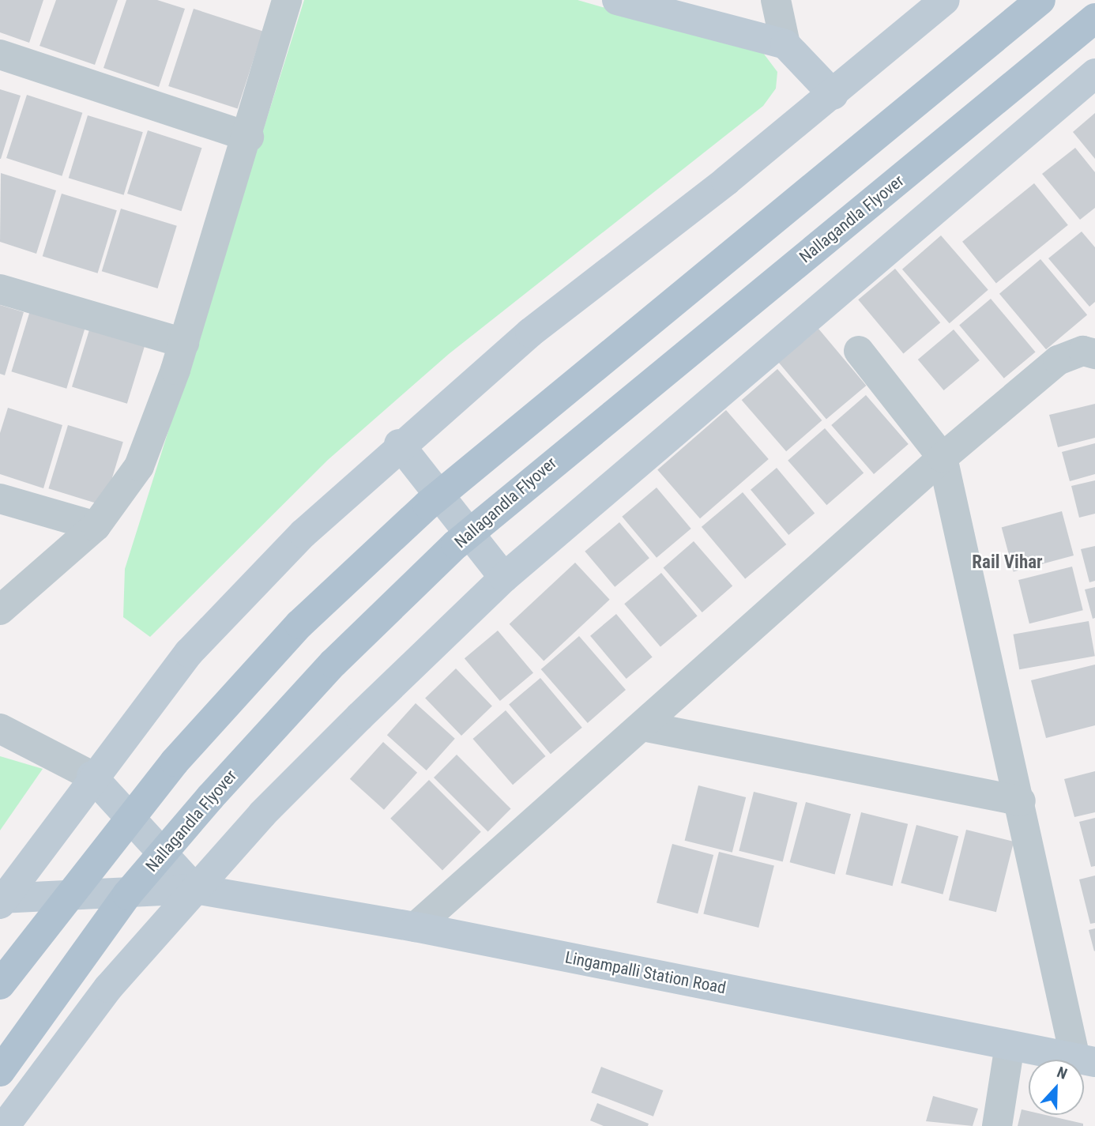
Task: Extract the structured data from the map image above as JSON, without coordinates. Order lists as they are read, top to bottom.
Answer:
{
  "streets": {
    "main road": ["Nallagandla Flyover"],
    "street": ["Lingampalli Station Road"]
  },
  "districts": ["Rail Vihar"],
  "north": "top"
}
